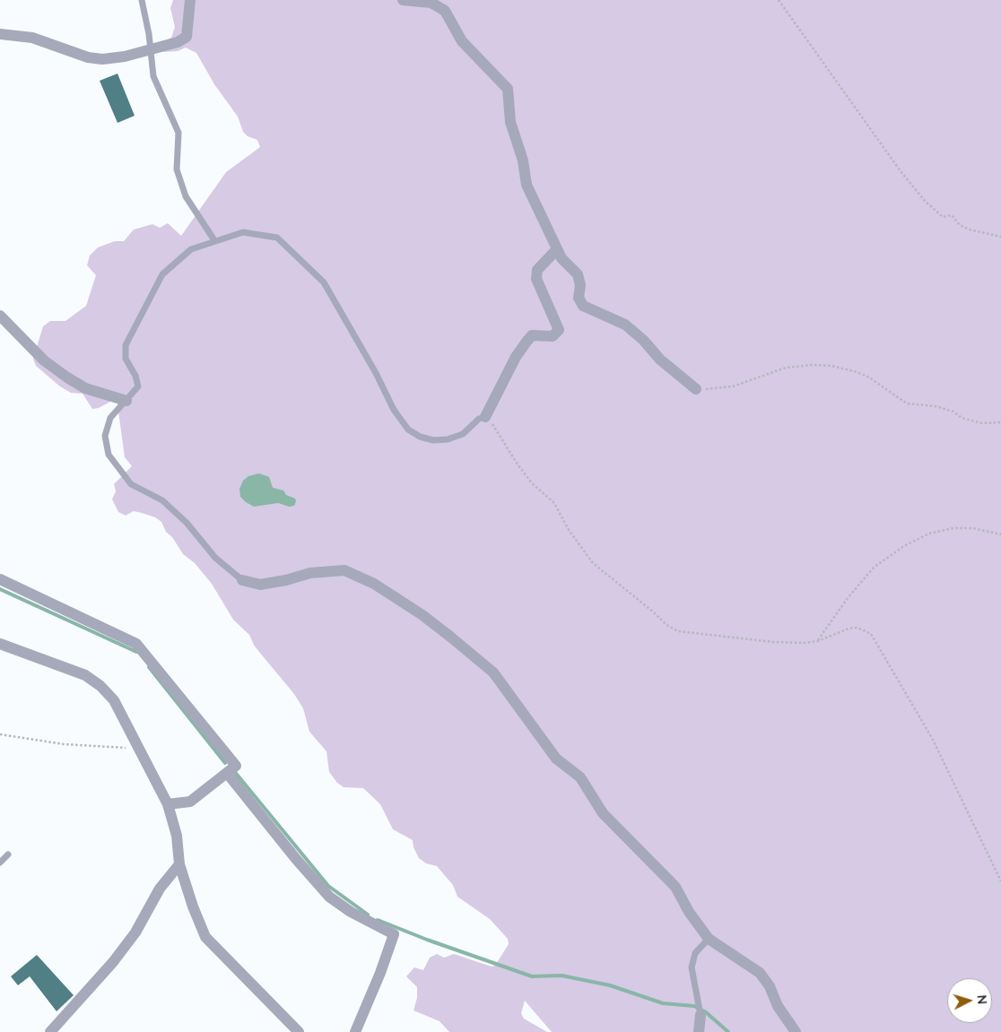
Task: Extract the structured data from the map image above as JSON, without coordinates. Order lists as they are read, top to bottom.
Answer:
{
  "north": "right"
}
